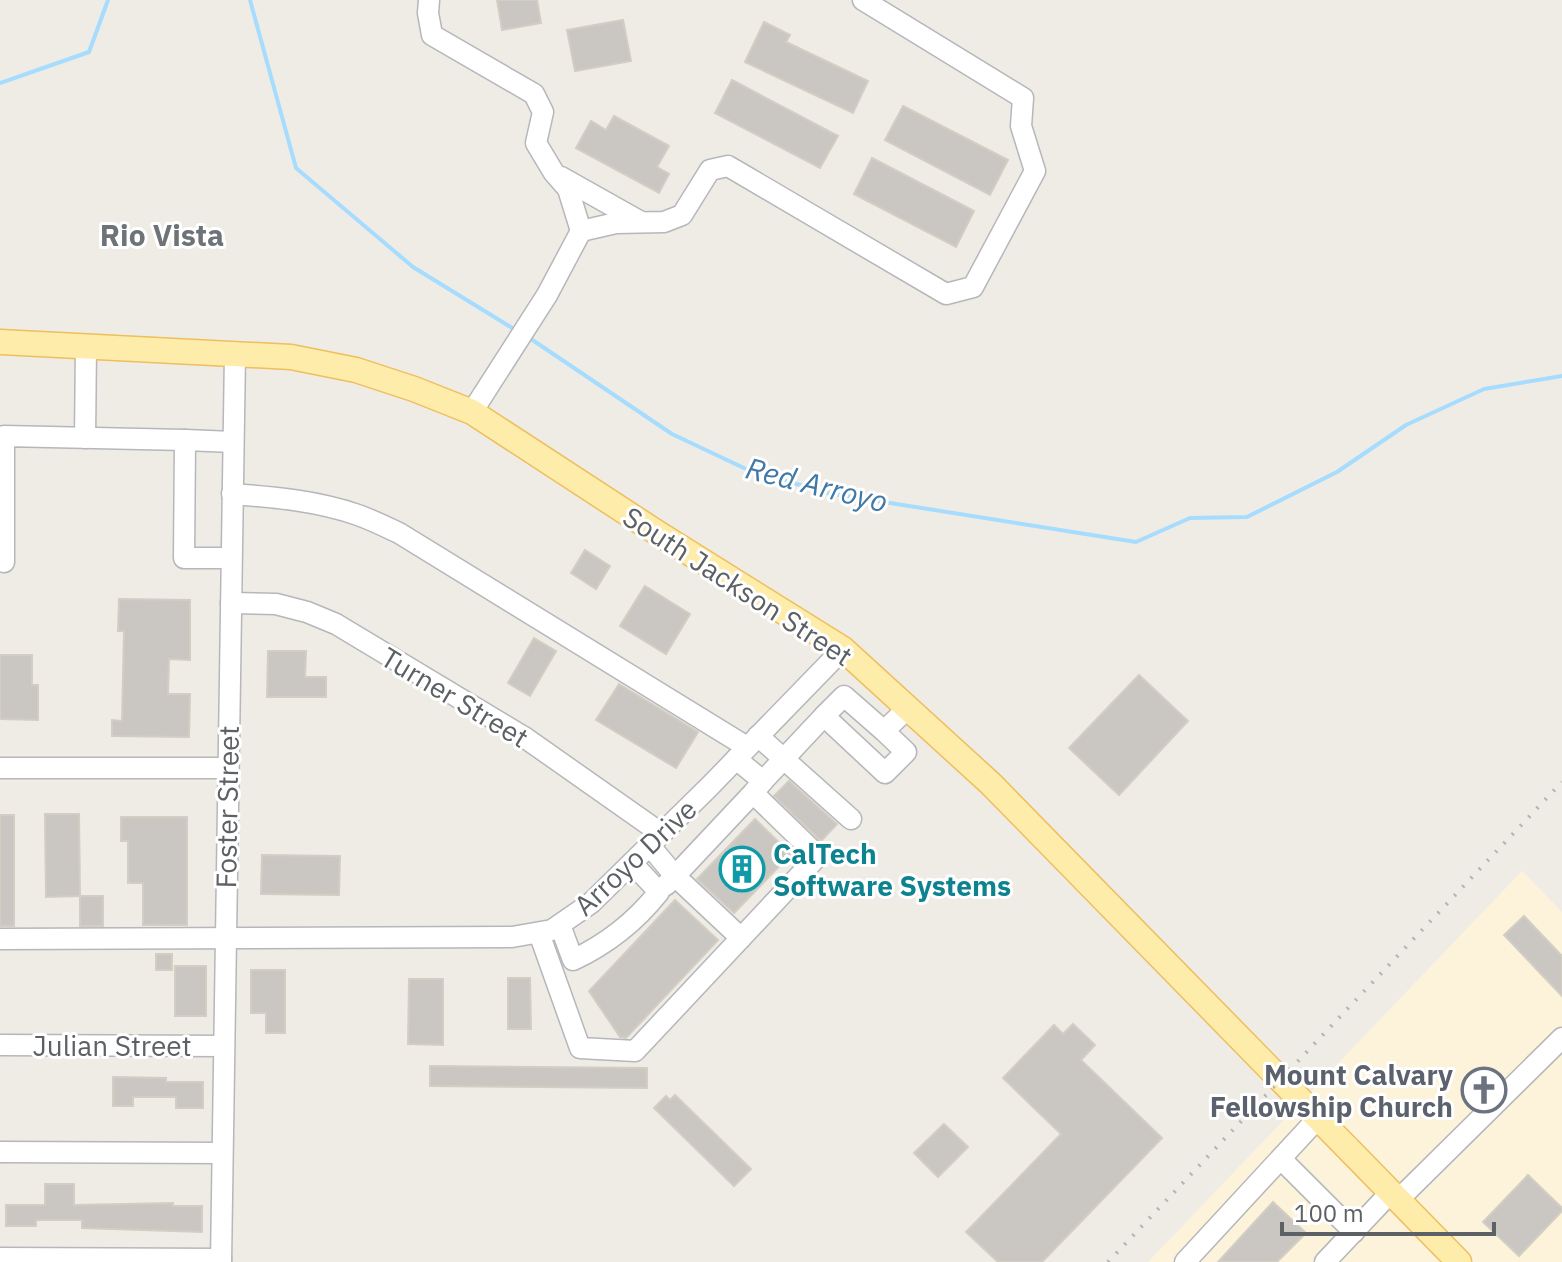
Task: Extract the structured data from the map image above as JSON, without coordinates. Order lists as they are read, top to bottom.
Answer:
{
  "streets": {
    "main road": ["South Jackson Street"],
    "street": [
      "Turner Street",
      "Foster Street",
      "Arroyo Drive",
      "Julian Street"
    ]
  },
  "crossings": [
    ["South Jackson Street", "Foster Street"],
    ["South Jackson Street", "Arroyo Drive"],
    ["Turner Street", "Foster Street"],
    ["Turner Street", "Arroyo Drive"],
    ["Foster Street", "Arroyo Drive"],
    ["Foster Street", "Julian Street"]
  ],
  "districts": ["Rio Vista"],
  "water": ["Red Arroyo"],
  "places": {
    "building": ["CalTech Software Systems"],
    "church": ["Mount Calvary Fellowship Church"]
  },
  "scale_bar": "100 m"
}
